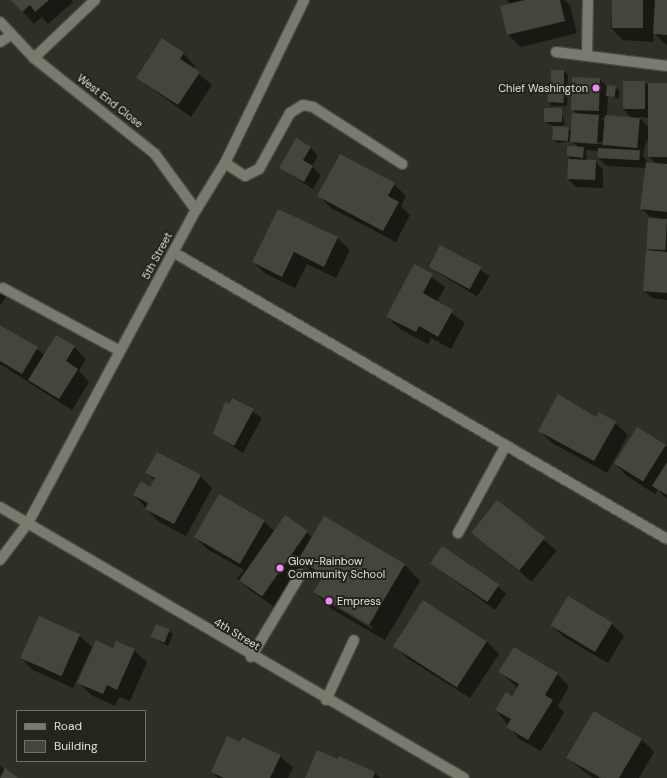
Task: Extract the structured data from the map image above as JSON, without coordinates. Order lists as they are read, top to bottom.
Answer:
{
  "streets": {
    "street": ["West End Close", "5th Street", "4th Street"]
  },
  "crossings": [
    ["West End Close", "5th Street"],
    ["5th Street", "4th Street"]
  ],
  "places": ["Chief Washington", "Glow-Rainbow Community School", "Empress"],
  "legend": ["Road", "Building"]
}
